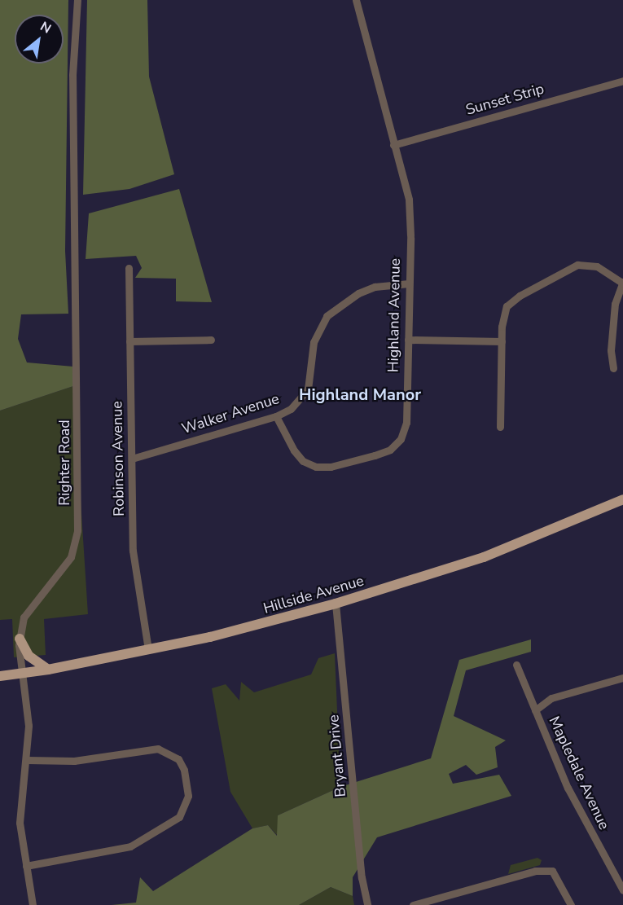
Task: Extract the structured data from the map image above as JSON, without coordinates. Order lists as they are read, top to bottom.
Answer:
{
  "streets": {
    "main road": ["Hillside Avenue"],
    "street": [
      "Sunset Strip",
      "Highland Avenue",
      "Walker Avenue",
      "Robinson Avenue",
      "Righter Road",
      "Bryant Drive",
      "Mapledale Avenue"
    ]
  },
  "crossings": [
    ["Sunset Strip", "Highland Avenue"],
    ["Highland Avenue", "Walker Avenue"],
    ["Walker Avenue", "Robinson Avenue"],
    ["Robinson Avenue", "Hillside Avenue"],
    ["Righter Road", "Hillside Avenue"],
    ["Hillside Avenue", "Bryant Drive"]
  ],
  "districts": ["Highland Manor"],
  "north": "top right"
}
